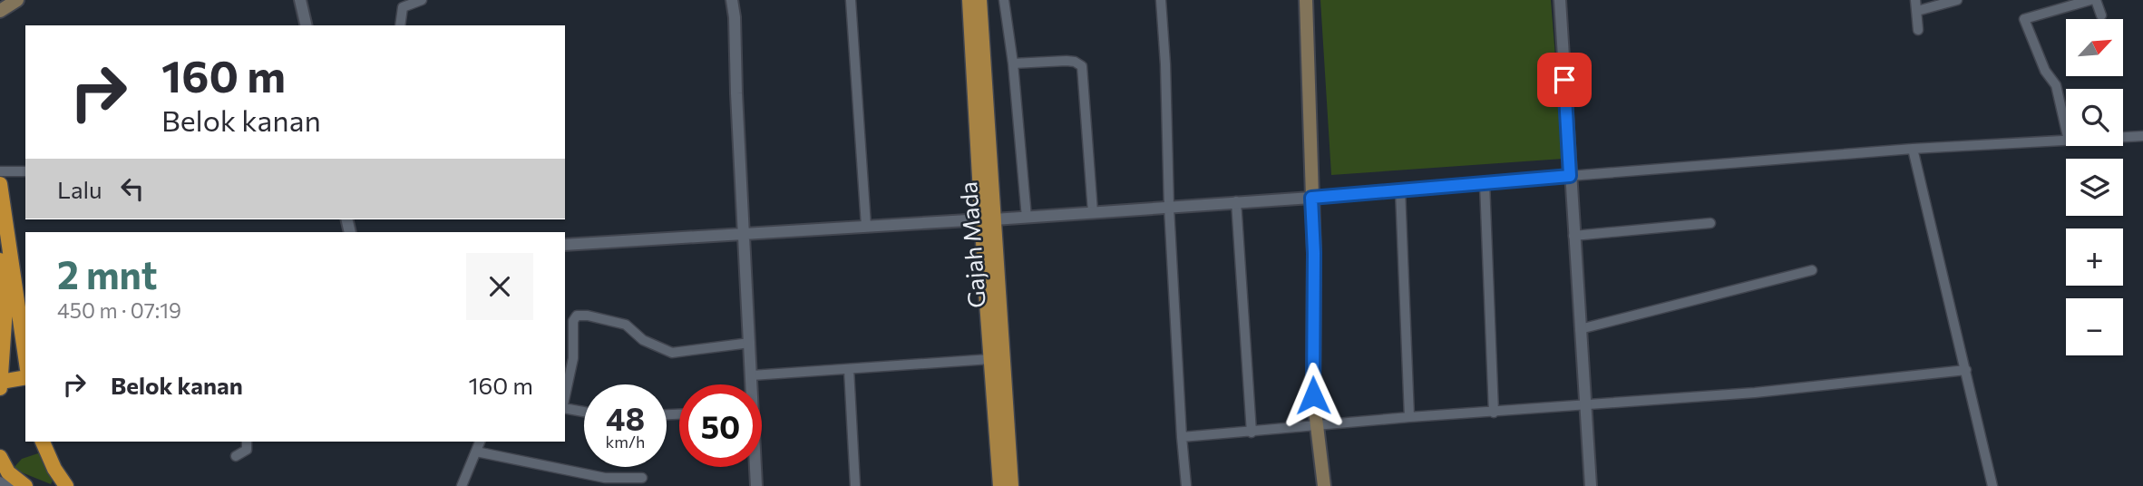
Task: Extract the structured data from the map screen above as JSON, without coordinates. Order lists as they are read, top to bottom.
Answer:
{
  "streets": {
    "main road": ["Gajah Mada"]
  },
  "north": "top right",
  "page": {
    "map_buttons": ["+", "−"],
    "turn": ["160 m", "Belok kanan"],
    "then": "Lalu",
    "heading": ["2 mnt", "450 m · 07:19"],
    "list": [
      {
        "name": "Belok kanan",
        "value": "160 m"
      }
    ],
    "speed": "48 km/h",
    "limit": "50"
  }
}
